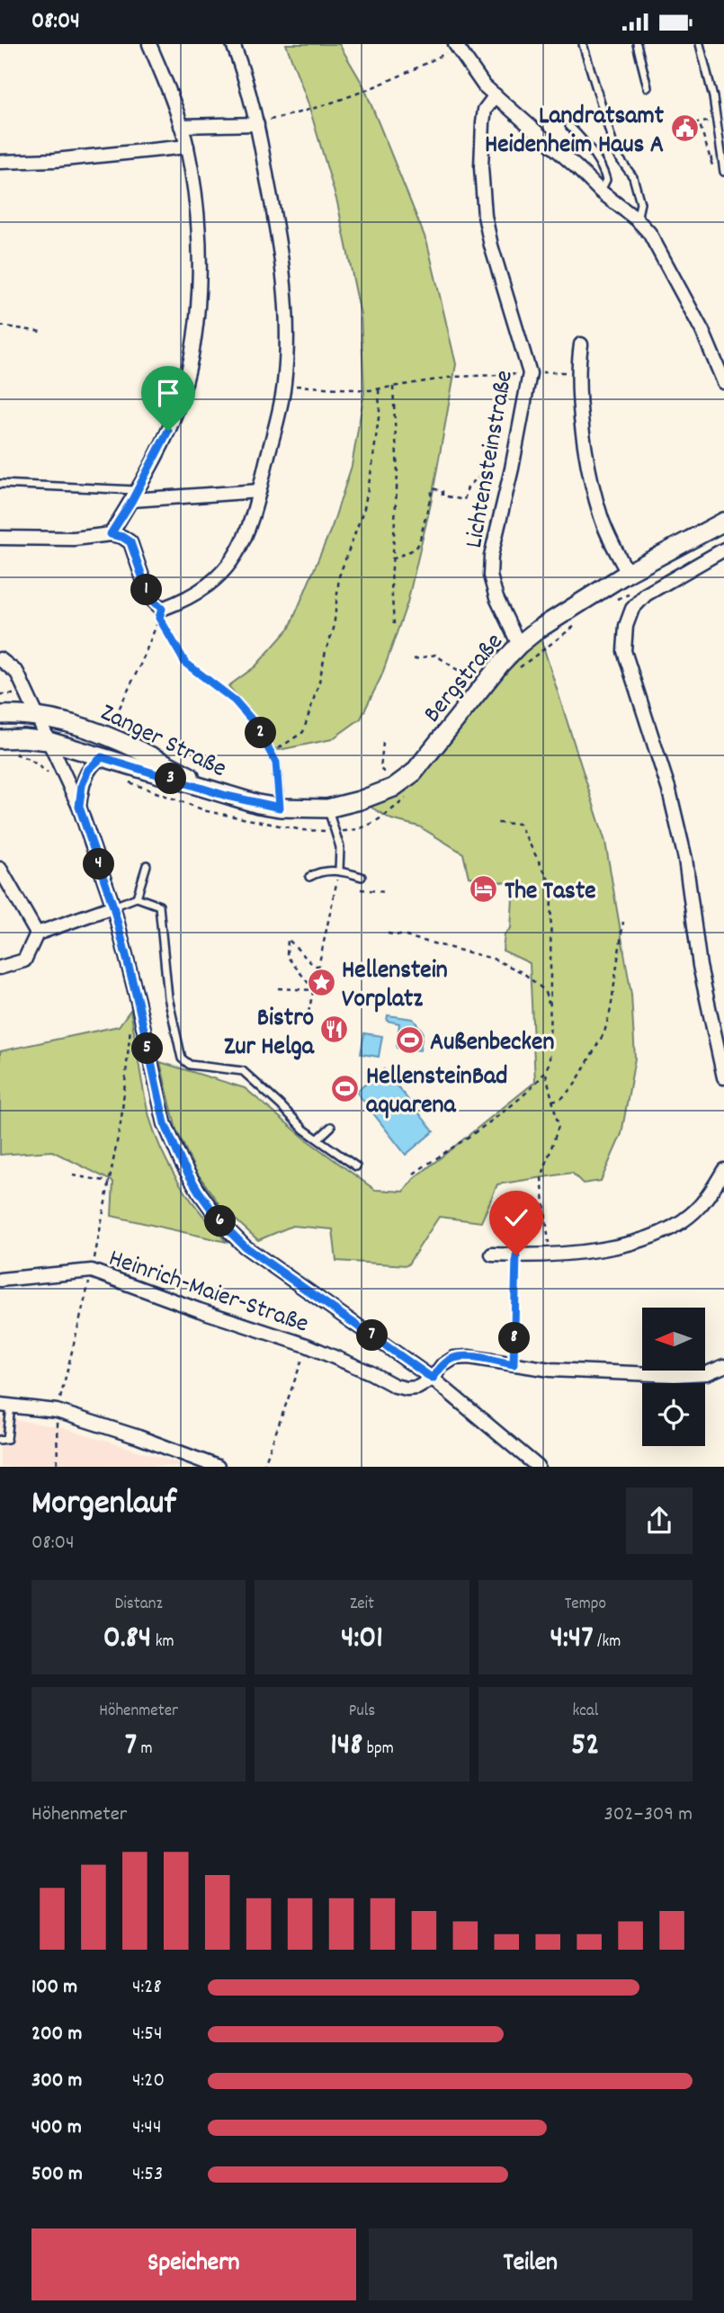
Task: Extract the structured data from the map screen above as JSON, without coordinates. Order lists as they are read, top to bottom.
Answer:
{
  "streets": {
    "street": [
      "Lichtensteinstraße",
      "Bergstraße",
      "Zanger Straße",
      "Heinrich-Maier-Straße"
    ]
  },
  "crossings": [
    ["Lichtensteinstraße", "Bergstraße"],
    ["Bergstraße", "Zanger Straße"]
  ],
  "places": {
    "public building": ["Landratsamt Heidenheim Haus A"],
    "hotel": ["The Taste"],
    "place": ["Hellenstein Vorplatz"],
    "restaurant": ["Bistro Zur Helga"],
    "sports": ["Außenbecken", "HellensteinBad aquarena"]
  },
  "north": "left",
  "page": {
    "status": "08:04",
    "pins": [
      "1",
      "2",
      "3",
      "4",
      "5",
      "6",
      "7",
      "8"
    ],
    "heading": ["Morgenlauf", "08:04"],
    "stats": [
      ["Distanz", "0.84 km"],
      ["Zeit", "4:01"],
      ["Tempo", "4:47 /km"],
      ["Höhenmeter", "7 m"],
      ["Puls", "148 bpm"],
      ["kcal", "52"]
    ],
    "chart": ["Höhenmeter", "302–309 m"],
    "list": [
      {
        "name": "100 m",
        "note": "4:28"
      },
      {
        "name": "200 m",
        "note": "4:54"
      },
      {
        "name": "300 m",
        "note": "4:20"
      },
      {
        "name": "400 m",
        "note": "4:44"
      },
      {
        "name": "500 m",
        "note": "4:53"
      }
    ],
    "buttons": ["Speichern", "Teilen"]
  }
}
